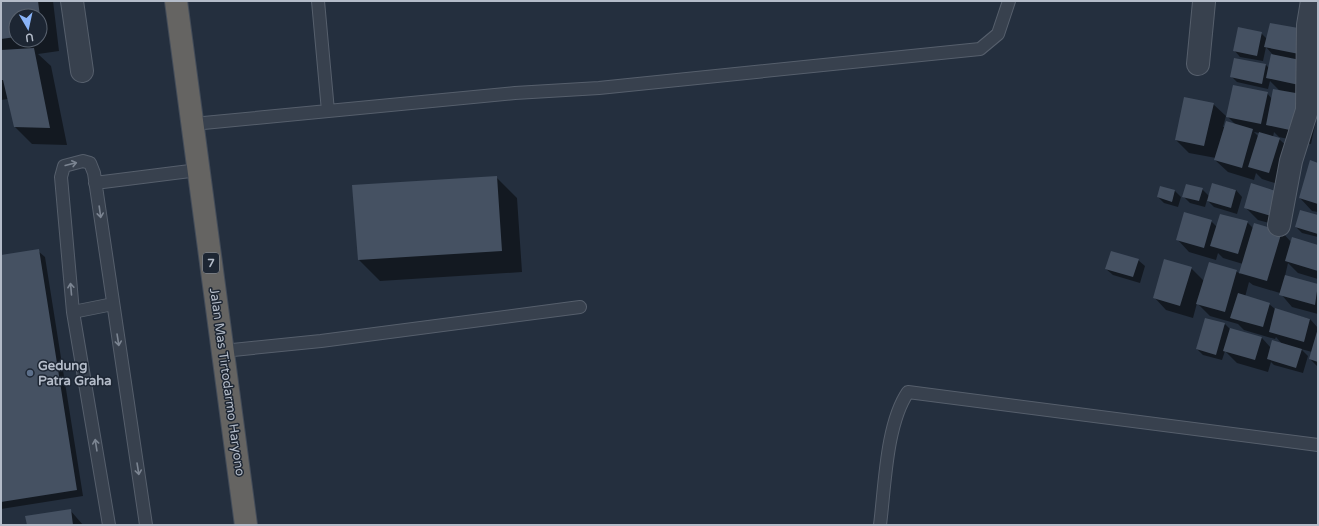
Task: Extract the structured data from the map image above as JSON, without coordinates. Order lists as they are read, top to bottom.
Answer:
{
  "streets": {
    "highway": ["7", "Jalan Mas Tirtodarmo Haryono"]
  },
  "places": ["Gedung Patra Graha"],
  "north": "bottom"
}
